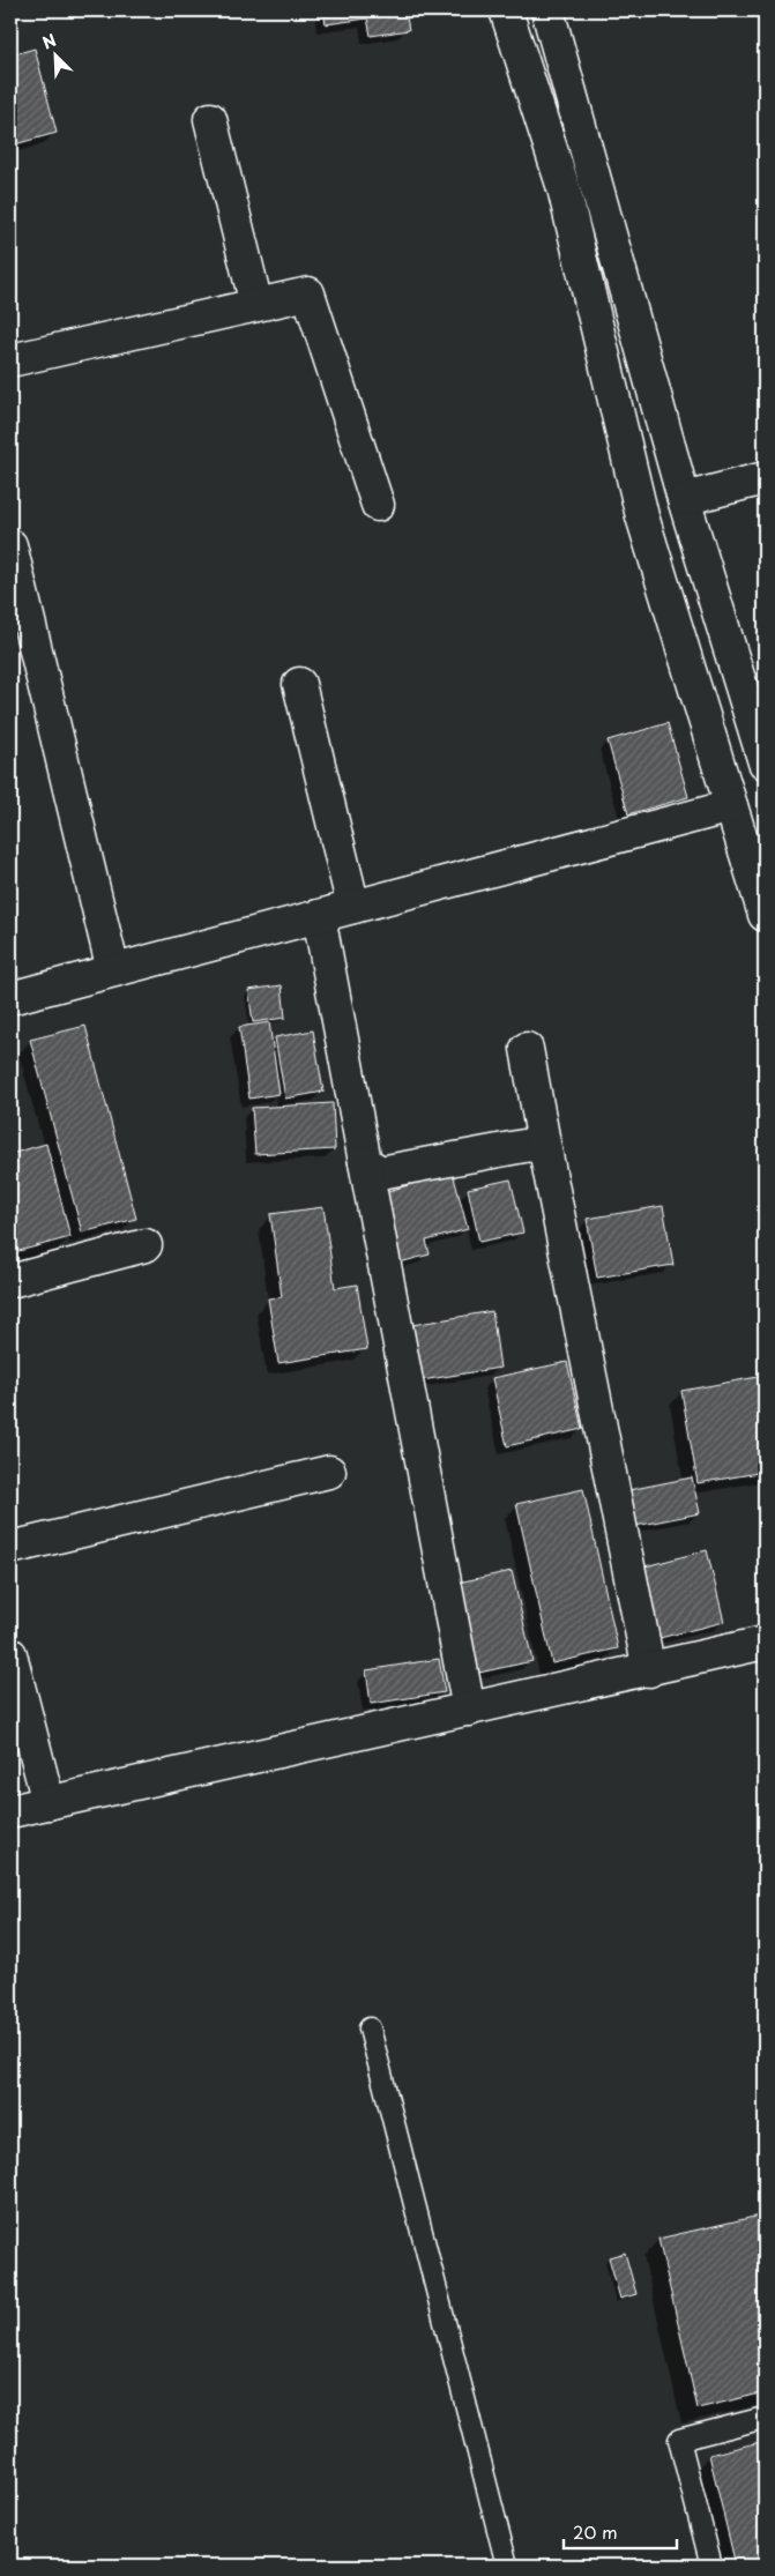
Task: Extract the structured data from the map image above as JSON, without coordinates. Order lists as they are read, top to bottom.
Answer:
{
  "scale_bar": "20 m",
  "north": "top left"
}
